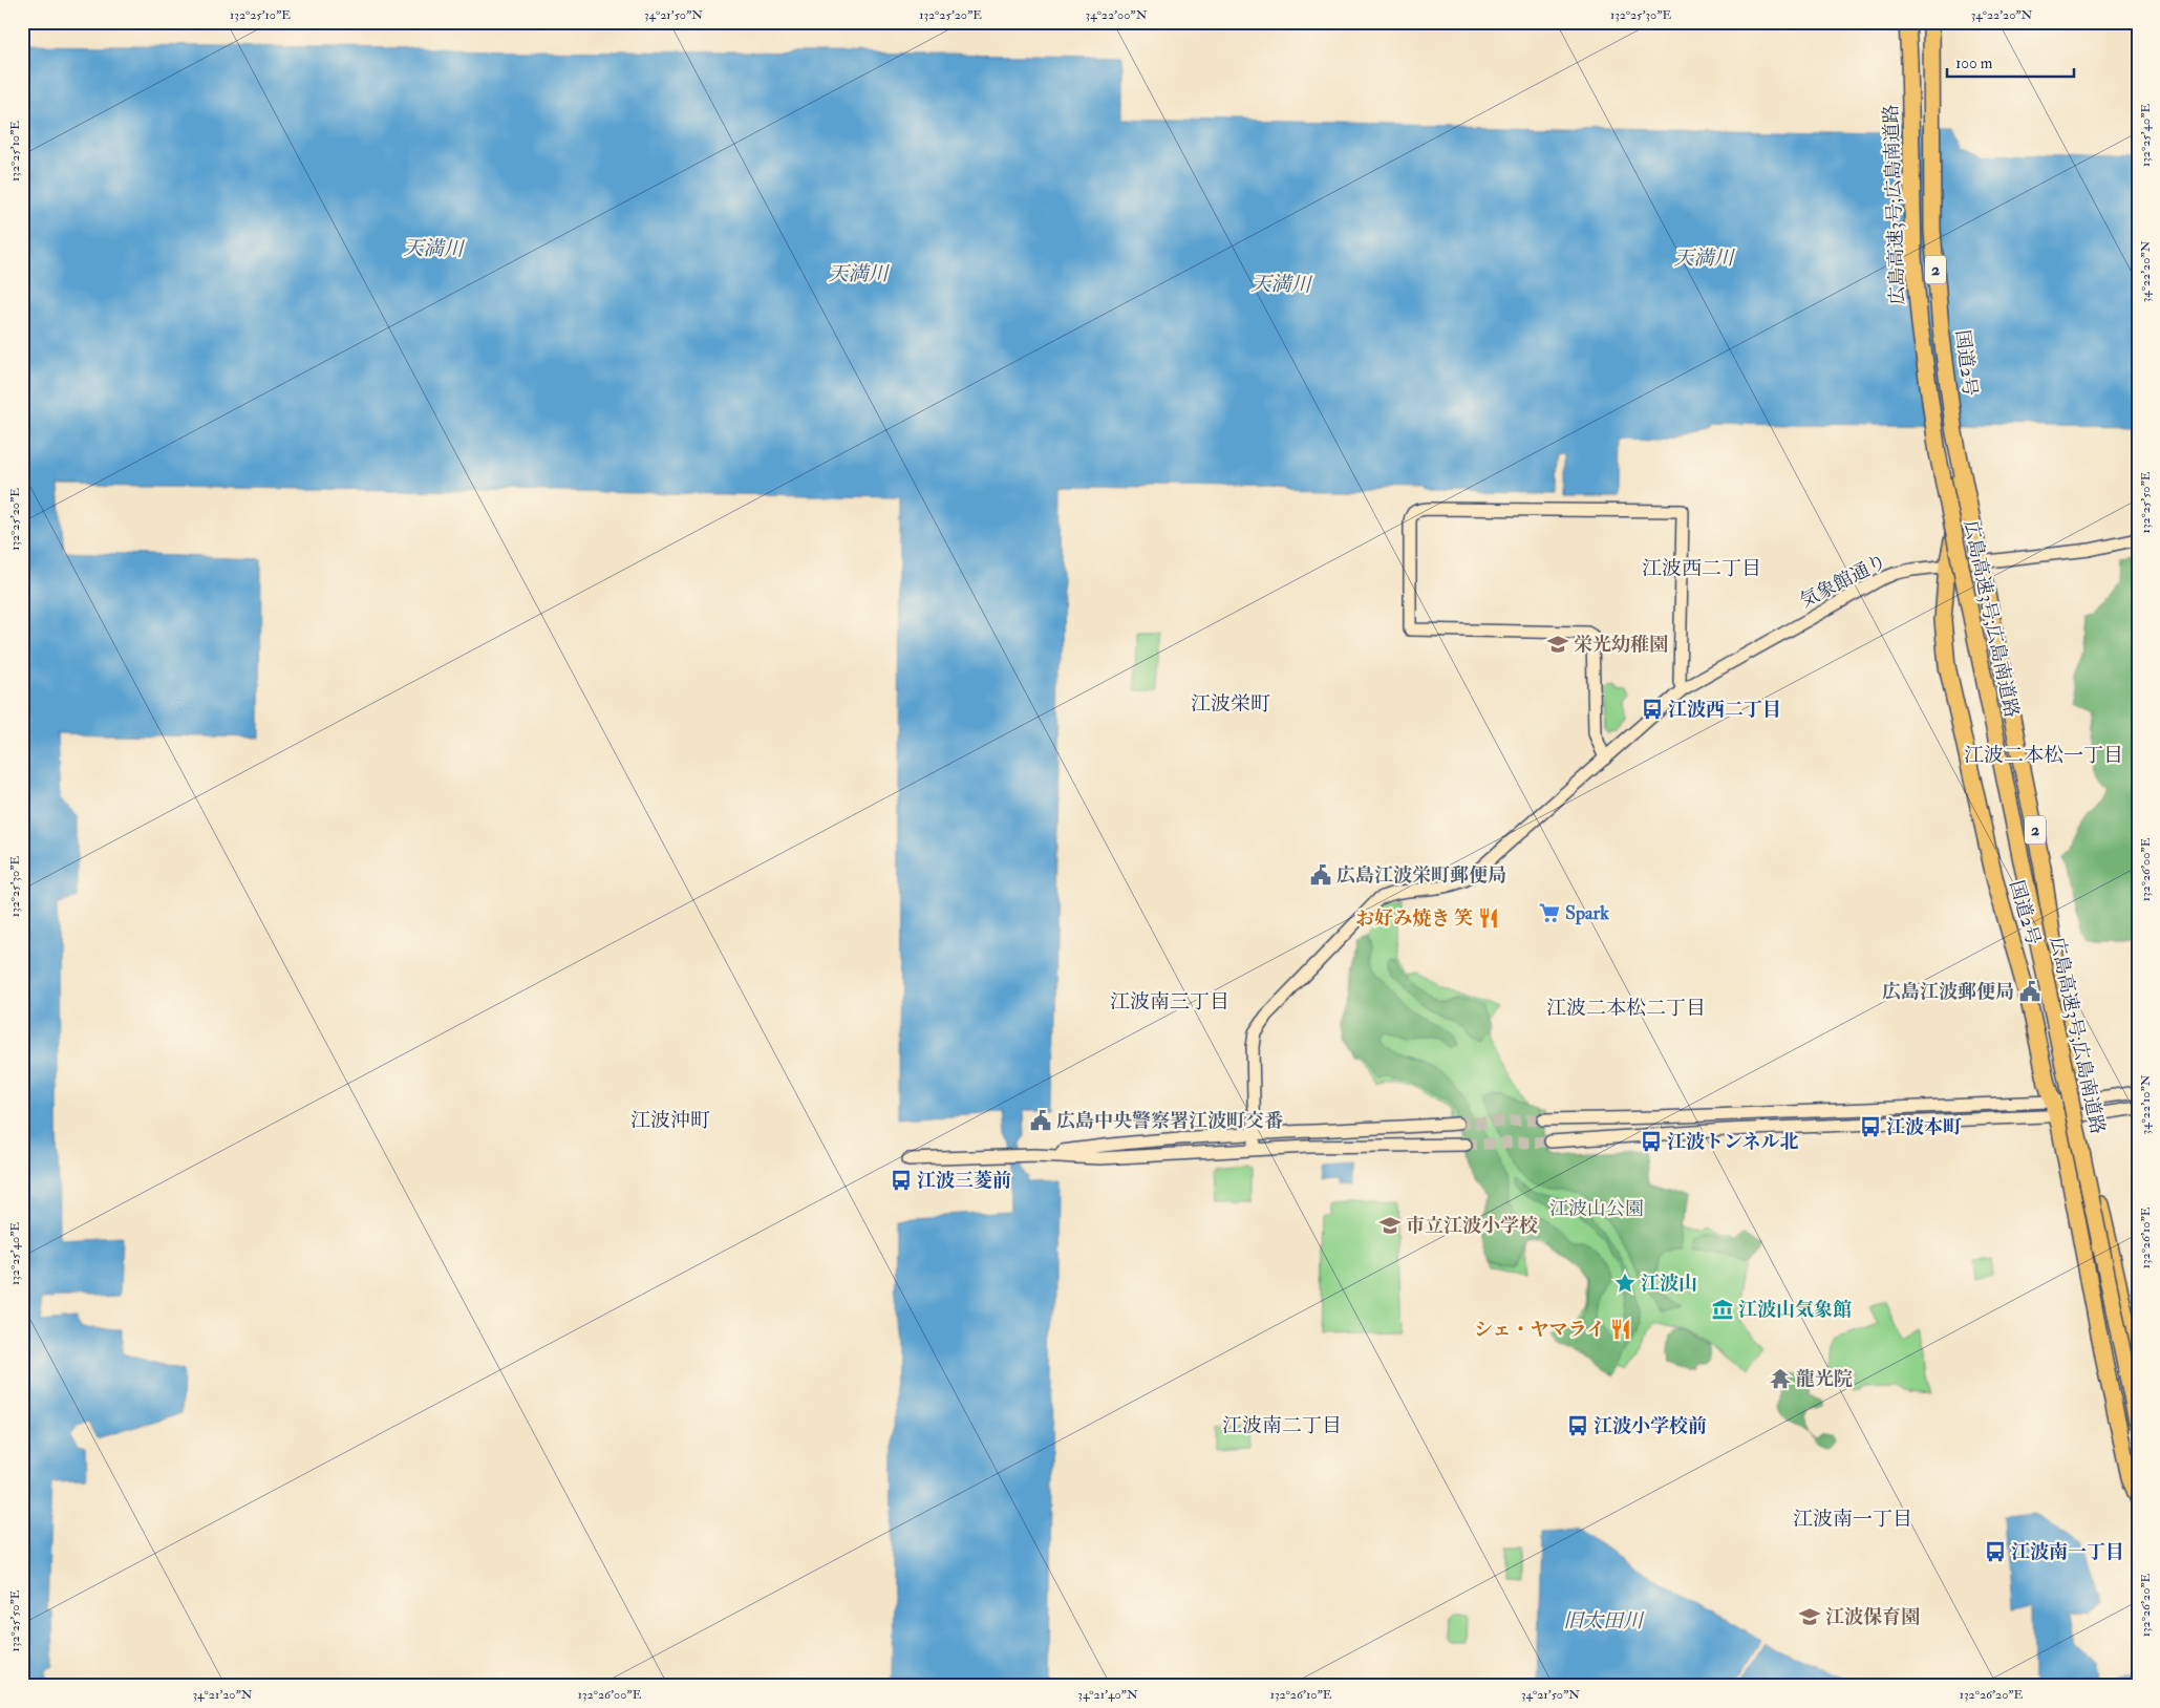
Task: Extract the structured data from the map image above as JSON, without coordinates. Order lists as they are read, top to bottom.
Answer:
{
  "streets": {
    "highway": ["広島高速3号;広島南道路", "2", "国道2号"],
    "street": ["気象館通り"]
  },
  "crossings": [
    ["国道2号", "気象館通り"]
  ],
  "districts": [
    "江波西二丁目",
    "江波栄町",
    "江波二本松一丁目",
    "江波南三丁目",
    "江波二本松二丁目",
    "江波沖町",
    "江波南二丁目",
    "江波南一丁目"
  ],
  "water": ["天満川", "旧太田川"],
  "parks": ["江波山公園"],
  "places": {
    "school or university": ["栄光幼稚園", "市立江波小学校", "江波保育園"],
    "bus stop": [
      "江波西二丁目",
      "江波本町",
      "江波トンネル北",
      "江波三菱前",
      "江波小学校前",
      "江波南一丁目"
    ],
    "public building": ["広島江波栄町郵便局", "広島江波郵便局", "広島中央警察署江波町交番"],
    "supermarket": ["Spark"],
    "restaurant": ["お好み焼き 笑", "シェ・ヤマライ"],
    "place": ["江波山"],
    "museum": ["江波山気象館"],
    "temple": ["龍光院"]
  },
  "scale_bar": "100 m",
  "coordinates": [
    "132°25'10\"E",
    "34°21'50\"N",
    "132°25'20\"E",
    "34°22'00\"N",
    "132°25'30\"E",
    "34°22'20\"N",
    "132°25'40\"E",
    "132°25'50\"E",
    "132°26'00\"E",
    "34°22'10\"N",
    "132°26'10\"E",
    "132°26'20\"E",
    "34°21'20\"N",
    "34°21'40\"N"
  ]
}
